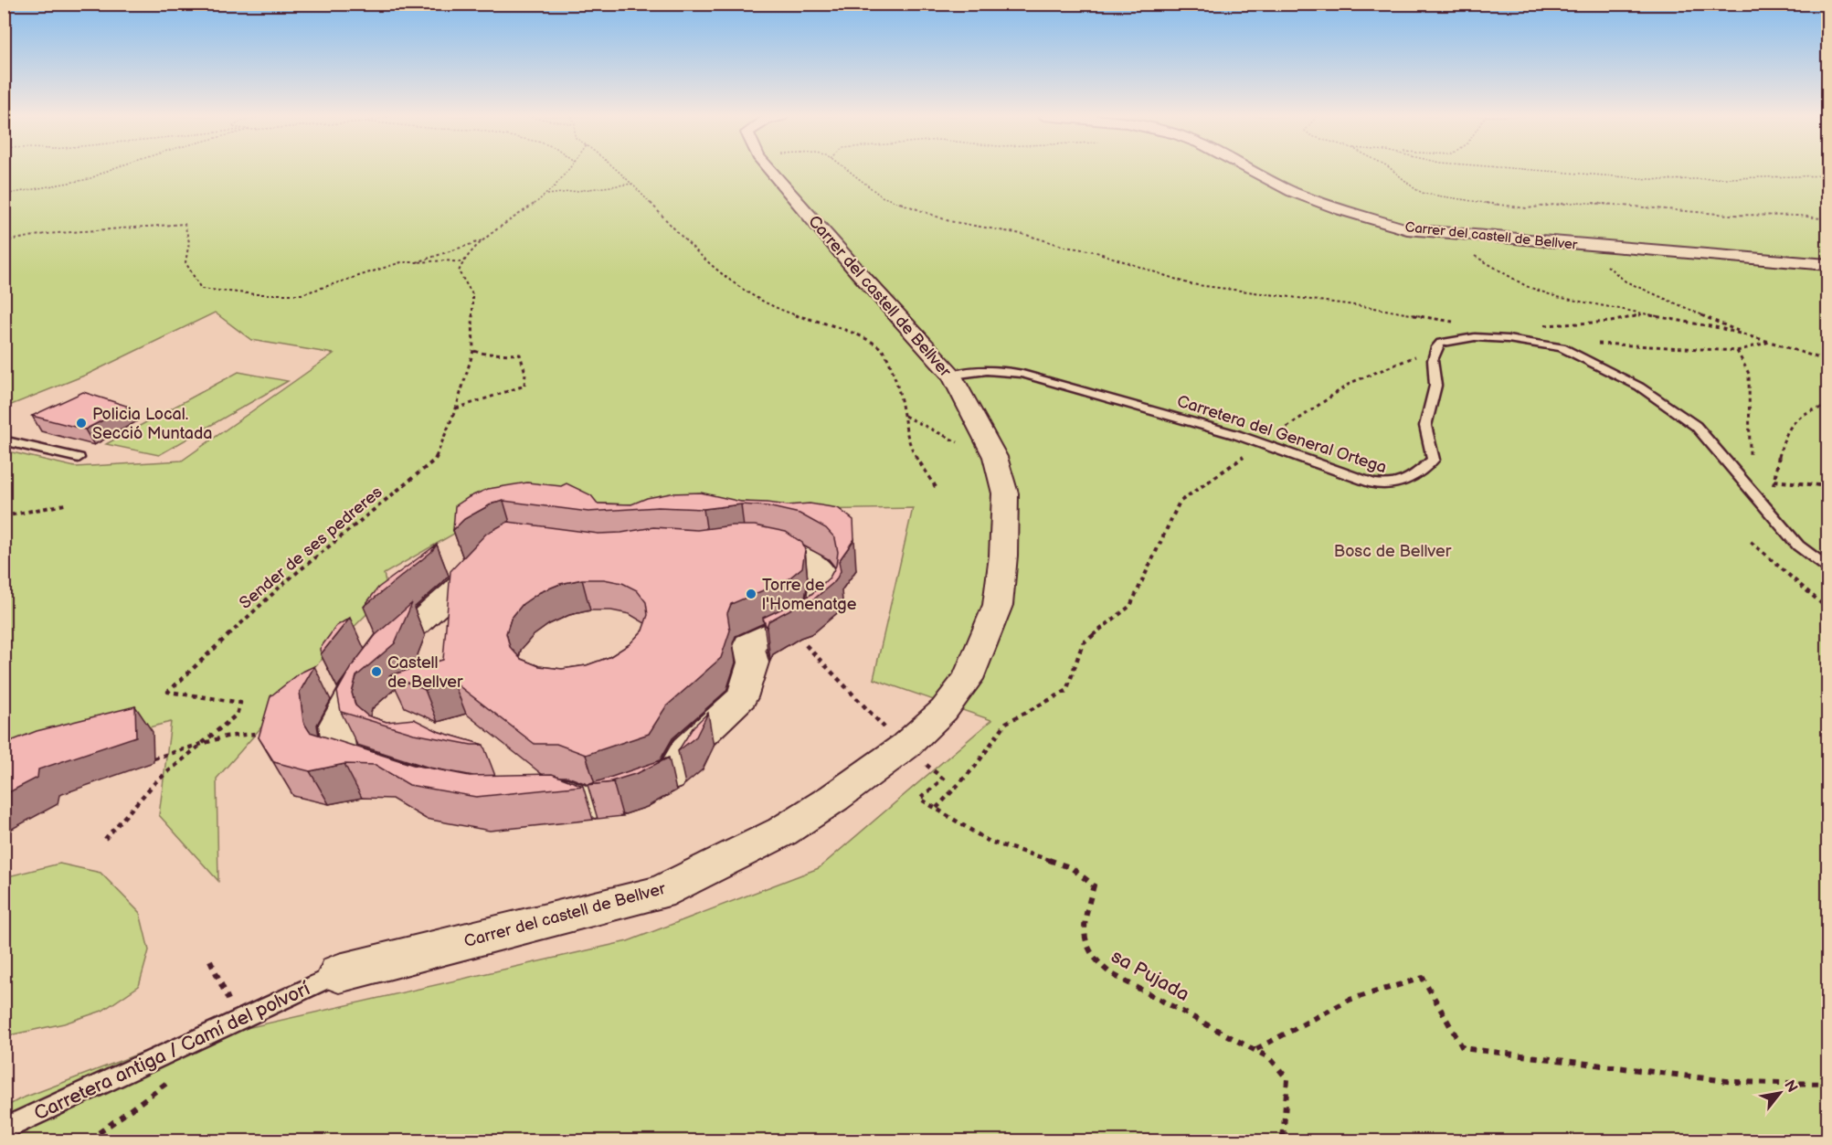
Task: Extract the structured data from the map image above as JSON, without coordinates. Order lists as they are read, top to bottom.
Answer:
{
  "streets": {
    "street": ["Carrer del castell de Bellver"],
    "lane": ["Carretera del General Ortega", "Carretera antiga / Camí del polvorí"],
    "path": ["Sender de ses pedreres", "sa Pujada"]
  },
  "crossings": [
    ["Carrer del castell de Bellver", "Carretera del General Ortega"],
    ["Carrer del castell de Bellver", "Carretera antiga / Camí del polvorí"]
  ],
  "parks": ["Bosc de Bellver"],
  "places": ["Policia Local. Secció Muntada", "Torre de l'Homenatge", "Castell de Bellver"],
  "north": "top right"
}
